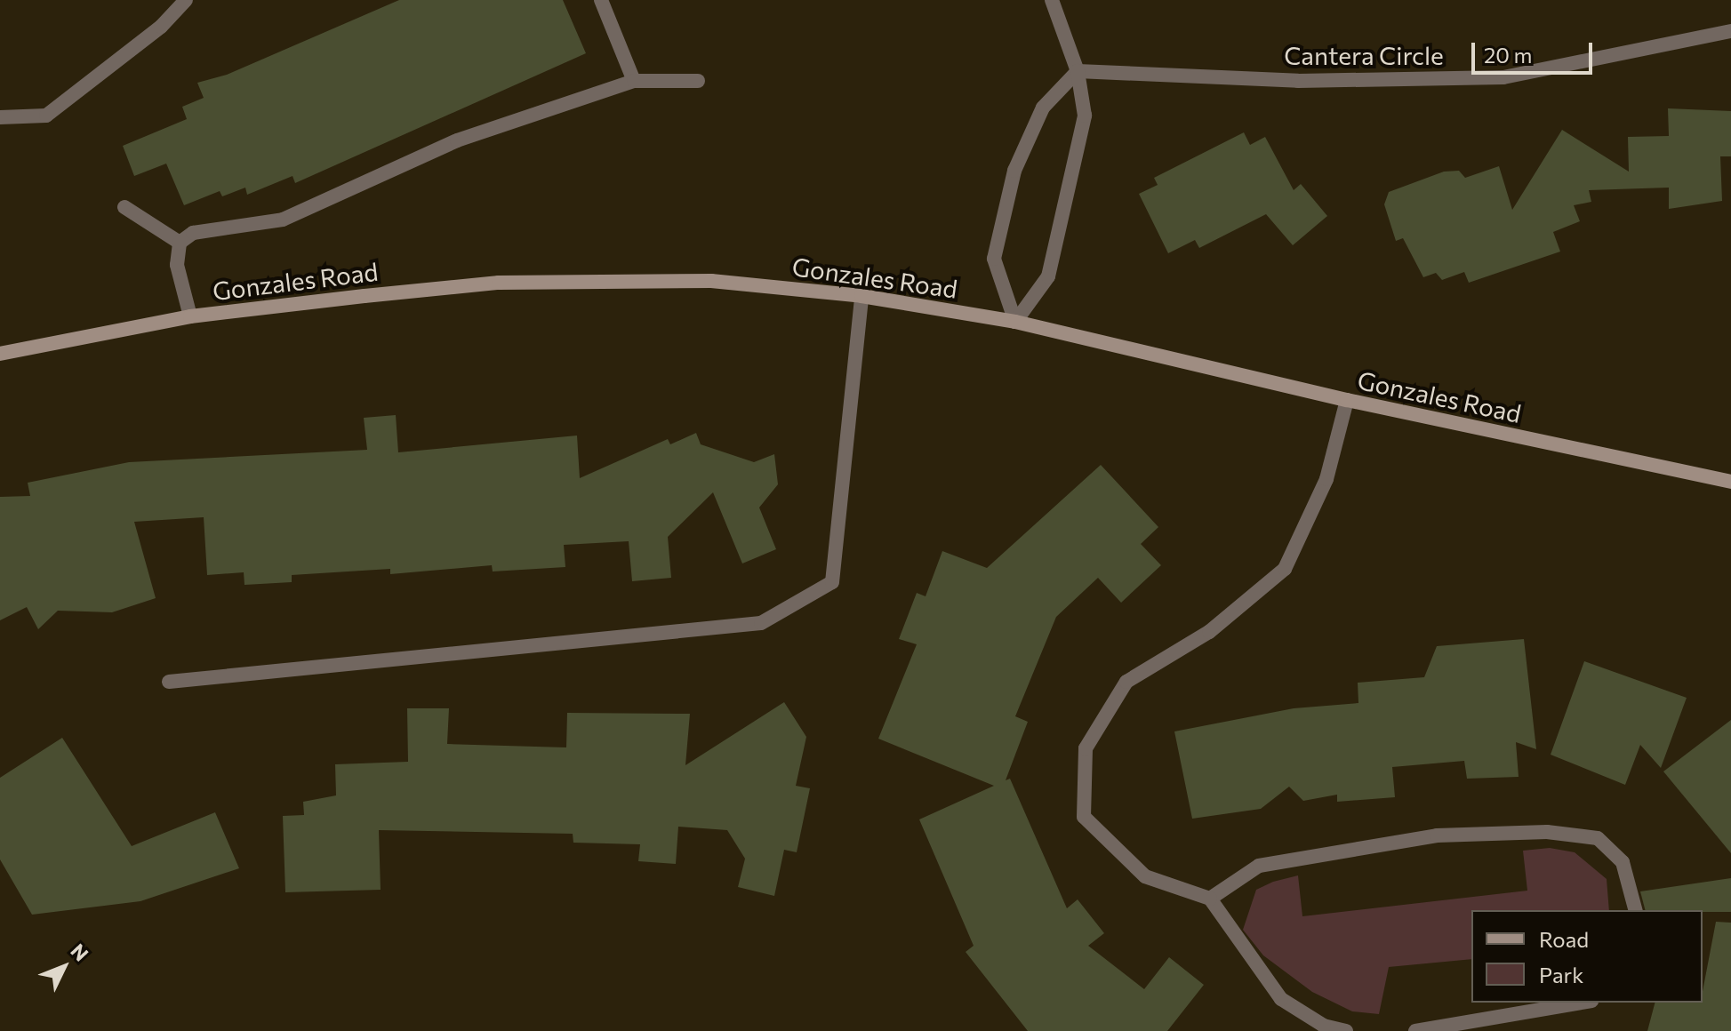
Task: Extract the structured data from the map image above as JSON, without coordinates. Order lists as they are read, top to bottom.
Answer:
{
  "streets": {
    "street": ["Cantera Circle", "Gonzales Road"]
  },
  "legend": ["Road", "Park"],
  "scale_bar": "20 m",
  "north": "top right"
}
